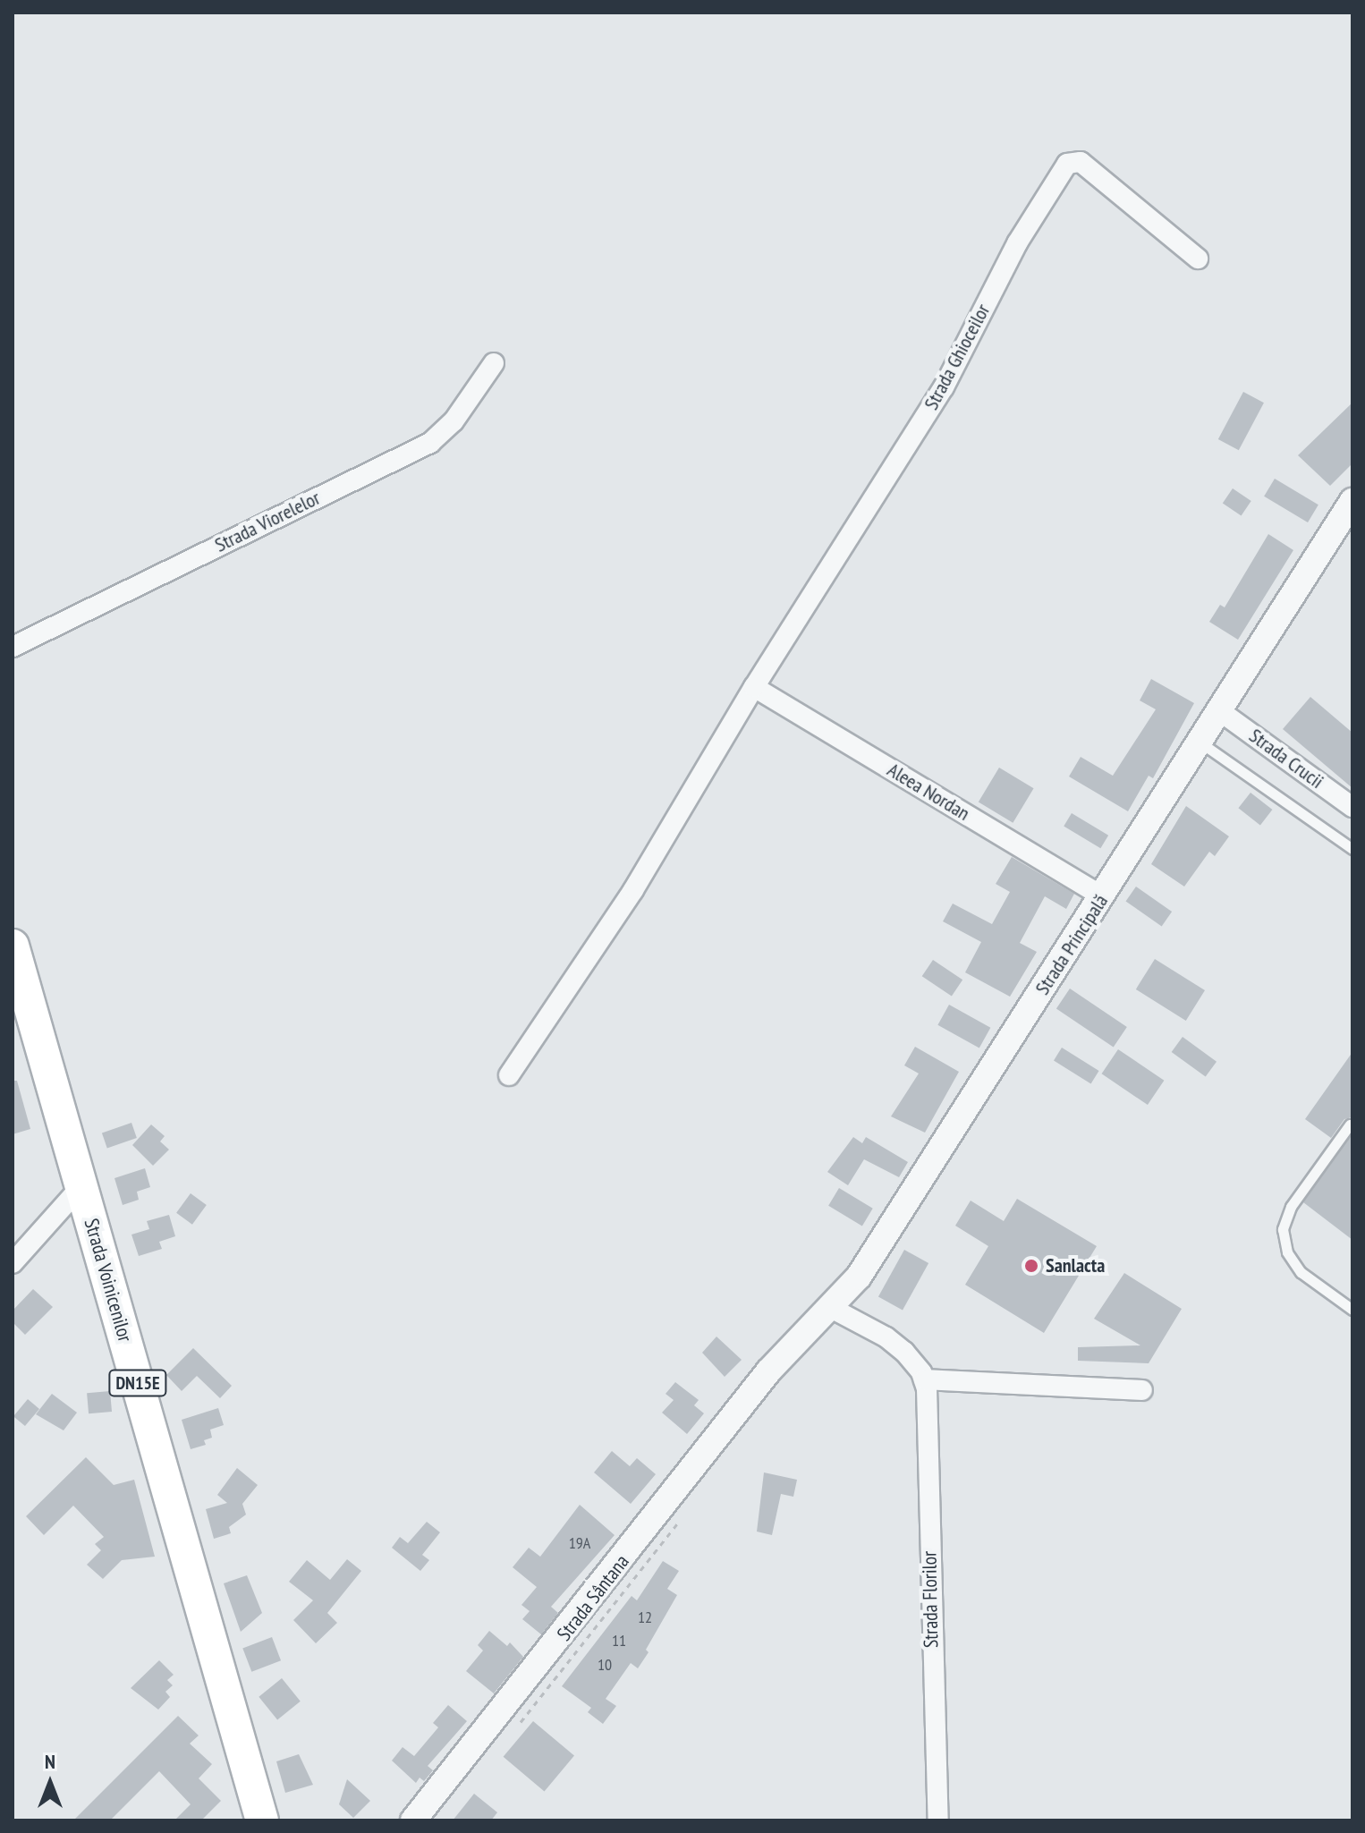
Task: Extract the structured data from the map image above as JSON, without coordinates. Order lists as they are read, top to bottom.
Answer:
{
  "streets": {
    "main road": ["Strada Voinicenilor", "DN15E"],
    "street": [
      "Strada Ghioceilor",
      "Strada Viorelelor",
      "Strada Crucii",
      "Aleea Nordan",
      "Strada Principală",
      "Strada Sântana",
      "Strada Florilor"
    ]
  },
  "crossings": [
    ["Strada Ghioceilor", "Aleea Nordan"],
    ["Strada Crucii", "Strada Principală"],
    ["Aleea Nordan", "Strada Principală"],
    ["Strada Principală", "Strada Sântana"]
  ],
  "places": ["Sanlacta"],
  "house_numbers": [
    "19A",
    "12",
    "11",
    "10"
  ],
  "north": "top"
}
